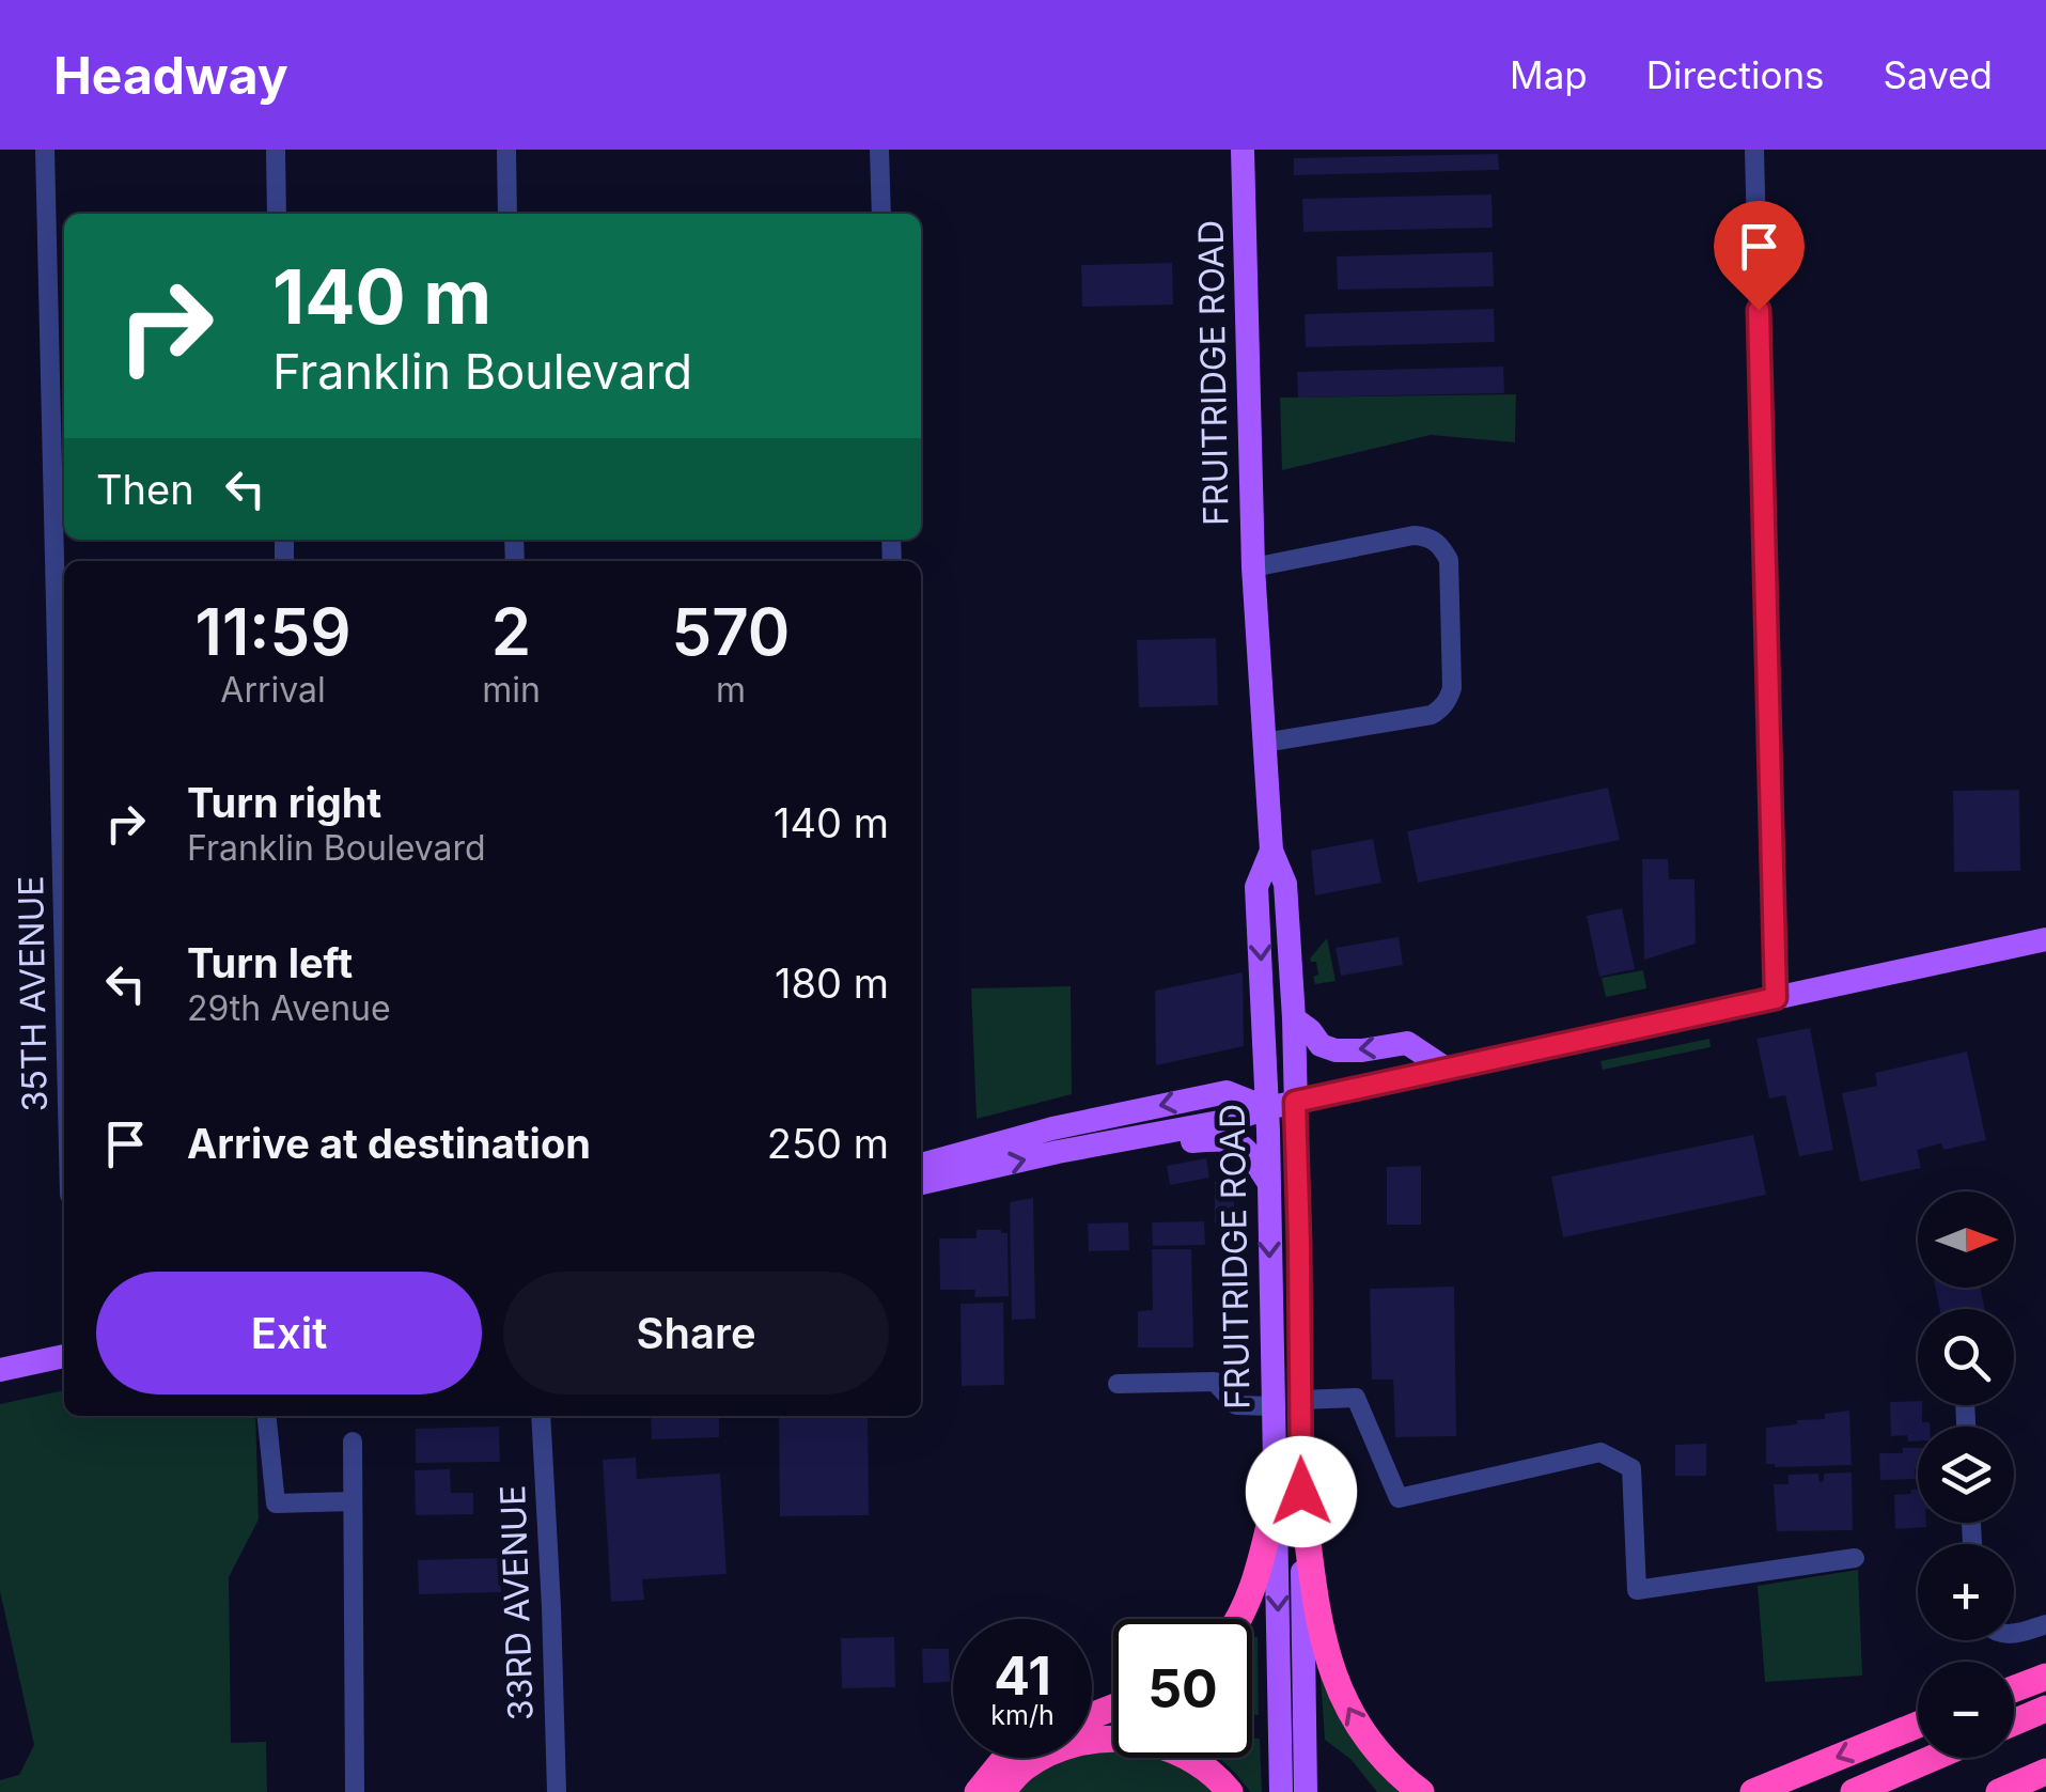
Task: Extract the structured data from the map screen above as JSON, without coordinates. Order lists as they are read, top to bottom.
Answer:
{
  "streets": {
    "main road": ["FRUITRIDGE ROAD"],
    "street": ["35TH AVENUE", "33RD AVENUE"]
  },
  "north": "right",
  "page": {
    "header": "Headway",
    "nav": ["Map", "Directions", "Saved"],
    "turn": ["140 m", "Franklin Boulevard"],
    "then": "Then",
    "eta": [
      "11:59",
      "Arrival",
      "2",
      "min",
      "570",
      "m"
    ],
    "list": [
      {
        "name": "Turn right",
        "note": "Franklin Boulevard",
        "value": "140 m"
      },
      {
        "name": "Turn left",
        "note": "29th Avenue",
        "value": "180 m"
      },
      {
        "name": "Arrive at destination",
        "value": "250 m"
      }
    ],
    "map_buttons": ["+", "−"],
    "buttons": ["Exit", "Share"],
    "speed": "41 km/h",
    "limit": "50"
  }
}
